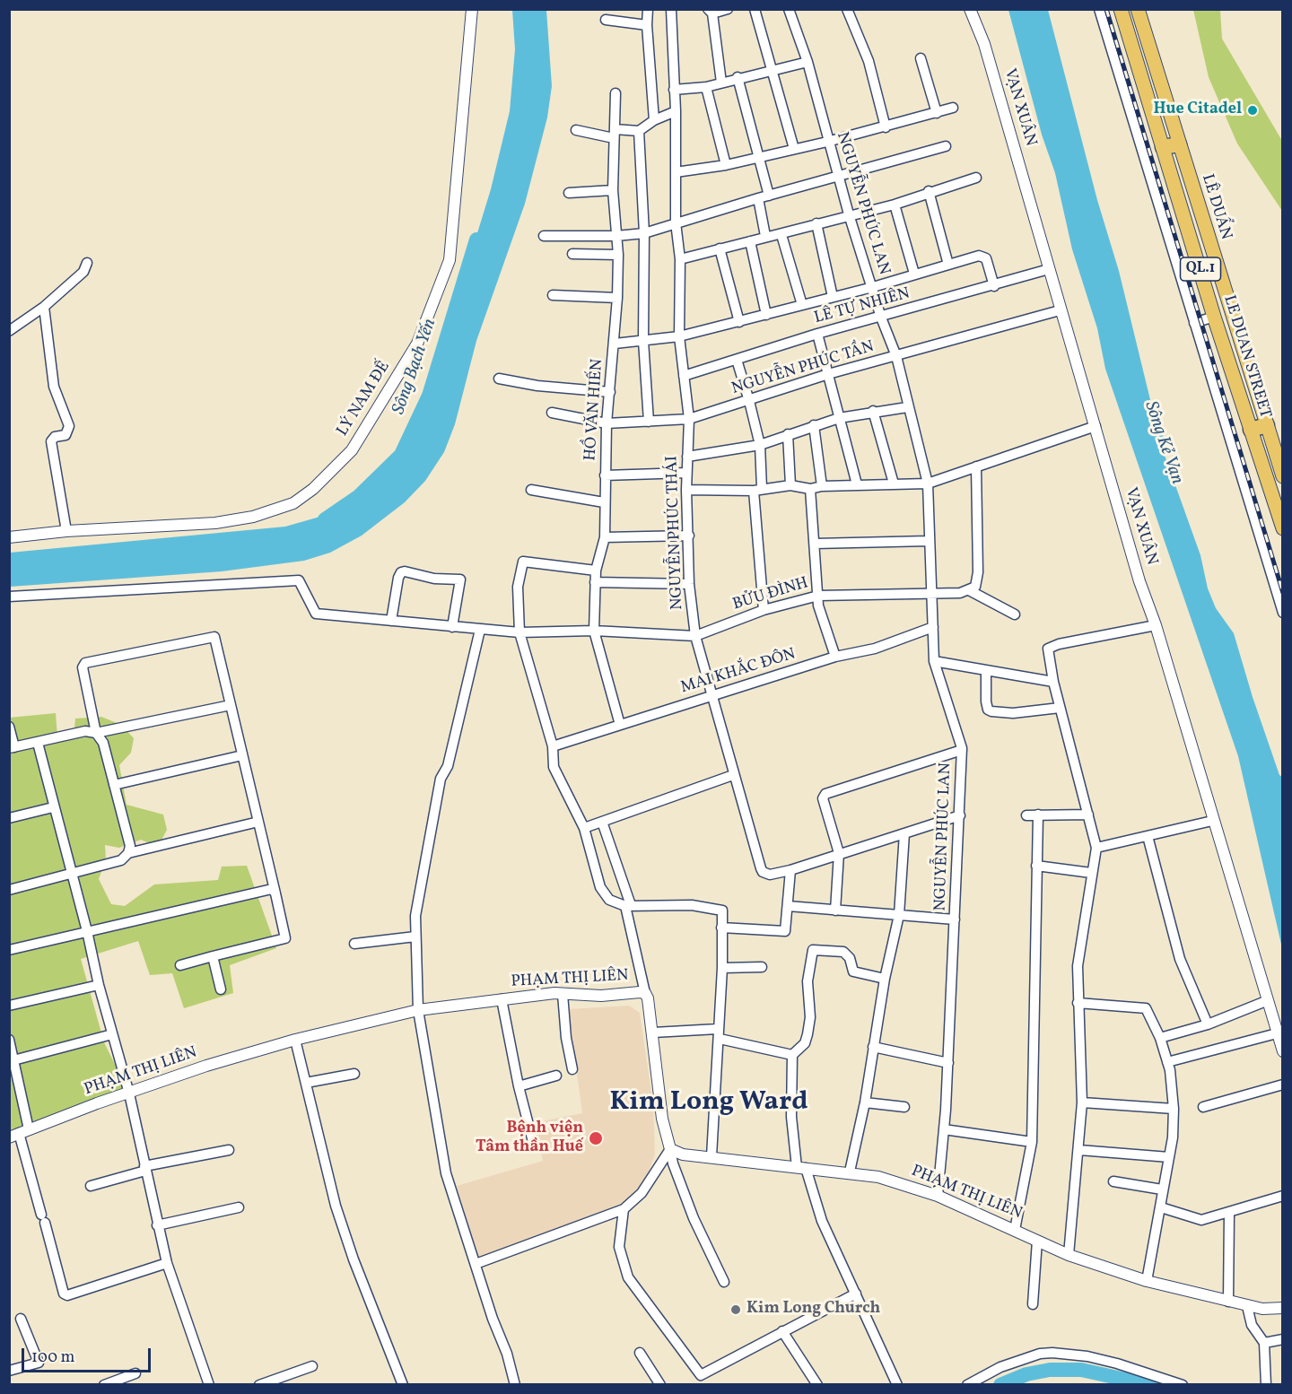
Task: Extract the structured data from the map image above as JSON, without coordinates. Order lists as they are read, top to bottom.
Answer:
{
  "streets": {
    "main road": ["LÊ DUẨN", "QL.1", "LE DUAN STREET"],
    "street": [
      "VẠN XUÂN",
      "NGUYỄN PHÚC LAN",
      "LÊ TỰ NHIÊN",
      "NGUYỄN PHÚC TẦN",
      "LÝ NAM ĐẾ",
      "HỒ VĂN HIẾN",
      "NGUYỄN PHÚC THÁI",
      "BỬU ĐÌNH",
      "MAI KHẮC ĐÔN",
      "PHẠM THỊ LIÊN"
    ]
  },
  "crossings": [
    ["VẠN XUÂN", "LÊ TỰ NHIÊN"],
    ["VẠN XUÂN", "NGUYỄN PHÚC TẦN"],
    ["NGUYỄN PHÚC LAN", "LÊ TỰ NHIÊN"],
    ["NGUYỄN PHÚC LAN", "NGUYỄN PHÚC TẦN"],
    ["NGUYỄN PHÚC LAN", "NGUYỄN PHÚC THÁI"],
    ["NGUYỄN PHÚC LAN", "BỬU ĐÌNH"],
    ["NGUYỄN PHÚC LAN", "MAI KHẮC ĐÔN"],
    ["NGUYỄN PHÚC LAN", "PHẠM THỊ LIÊN"],
    ["LÊ TỰ NHIÊN", "NGUYỄN PHÚC THÁI"],
    ["NGUYỄN PHÚC TẦN", "HỒ VĂN HIẾN"],
    ["NGUYỄN PHÚC TẦN", "NGUYỄN PHÚC THÁI"],
    ["HỒ VĂN HIẾN", "BỬU ĐÌNH"],
    ["HỒ VĂN HIẾN", "MAI KHẮC ĐÔN"],
    ["NGUYỄN PHÚC THÁI", "BỬU ĐÌNH"],
    ["NGUYỄN PHÚC THÁI", "MAI KHẮC ĐÔN"]
  ],
  "districts": ["Kim Long Ward"],
  "water": ["Sông Bạch Yến", "Sông Kẻ Vạn"],
  "places": ["Hue Citadel", "Bệnh viện Tâm thần Huế", "Kim Long Church"],
  "scale_bar": "100 m"
}
